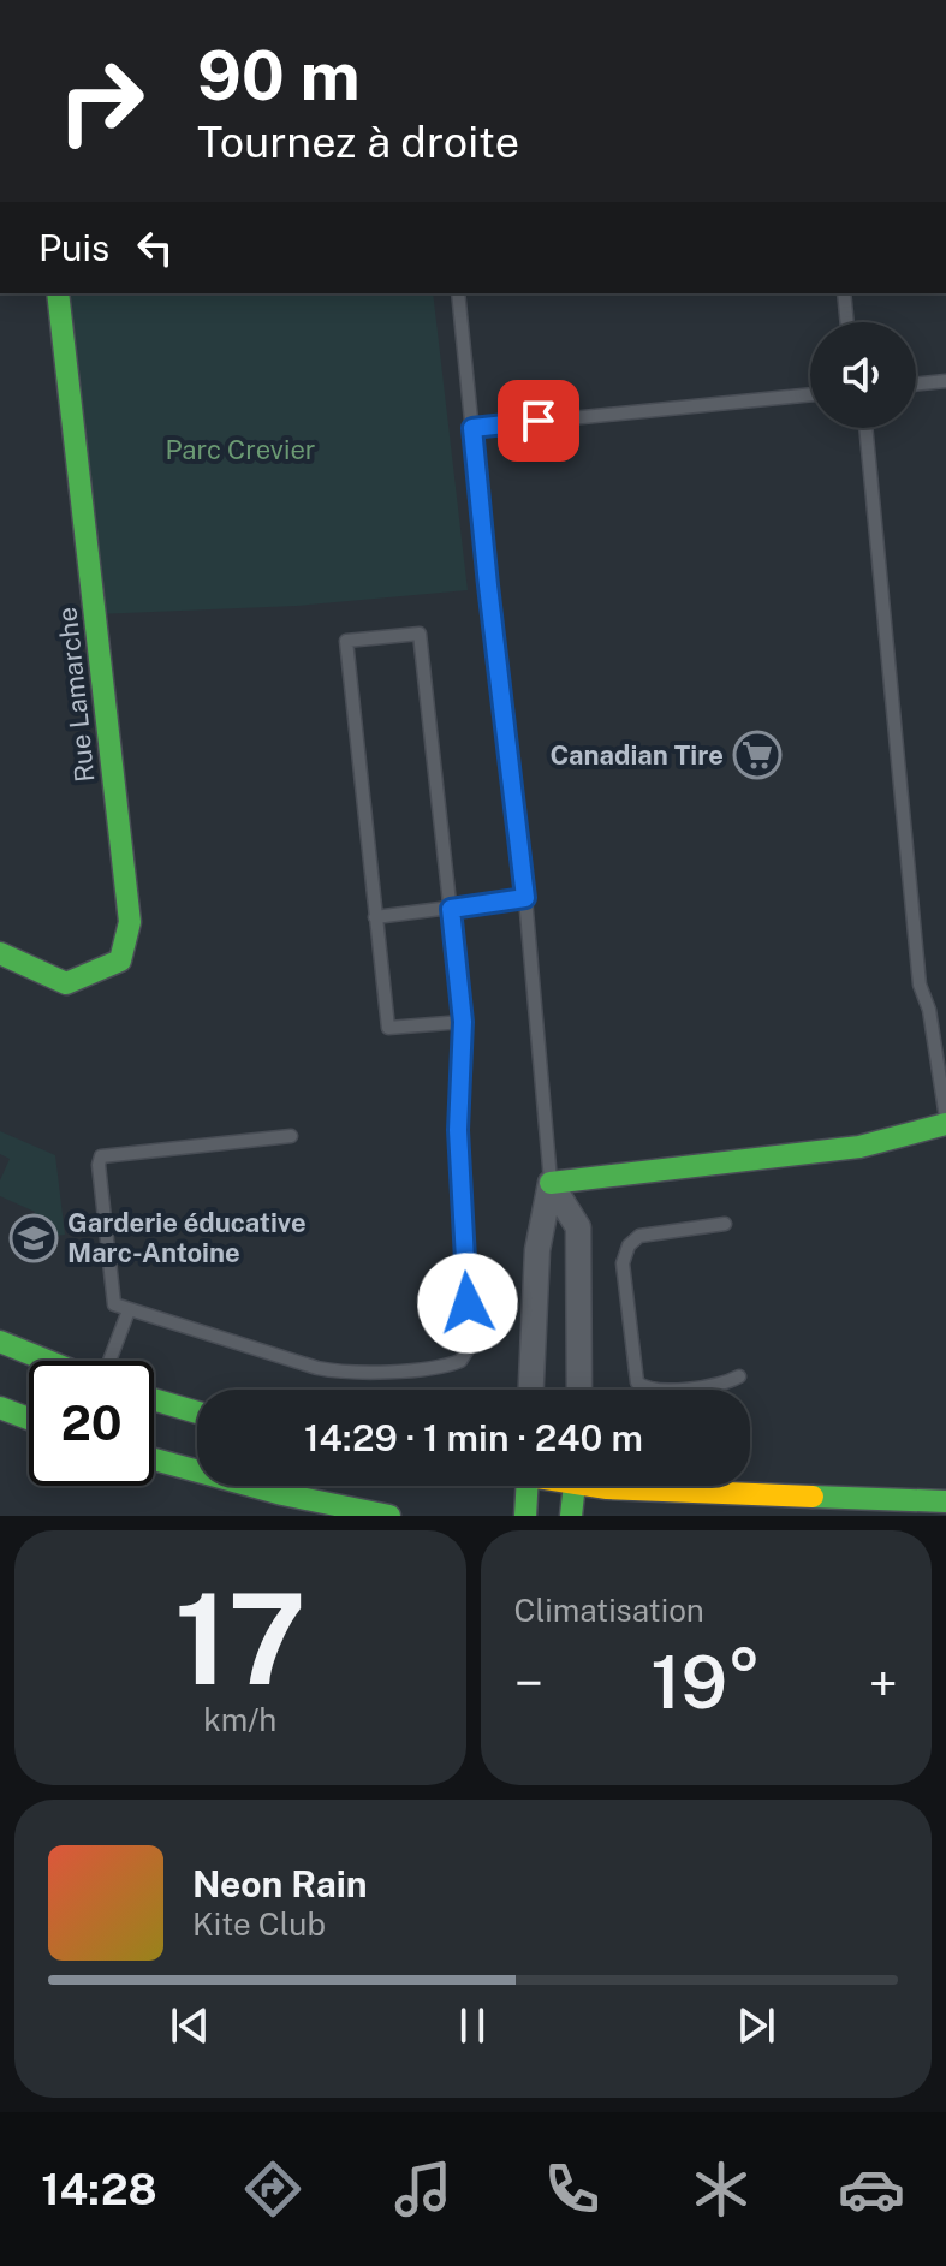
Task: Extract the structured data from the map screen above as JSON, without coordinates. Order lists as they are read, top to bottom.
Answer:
{
  "streets": {
    "street": ["Rue Lamarche"]
  },
  "parks": ["Parc Crevier"],
  "places": {
    "supermarket": ["Canadian Tire"],
    "school or university": ["Garderie éducative Marc-Antoine"]
  },
  "page": {
    "turn": ["90 m", "Tournez à droite"],
    "then": "Puis",
    "limit": "20",
    "trip": "14:29 · 1 min · 240 m",
    "tile": [
      ["17", "km/h"],
      "Climatisation"
    ],
    "heat": ["−", "19°", "+"],
    "song": ["Neon Rain", "Kite Club"],
    "tabs": "14:28"
  }
}
